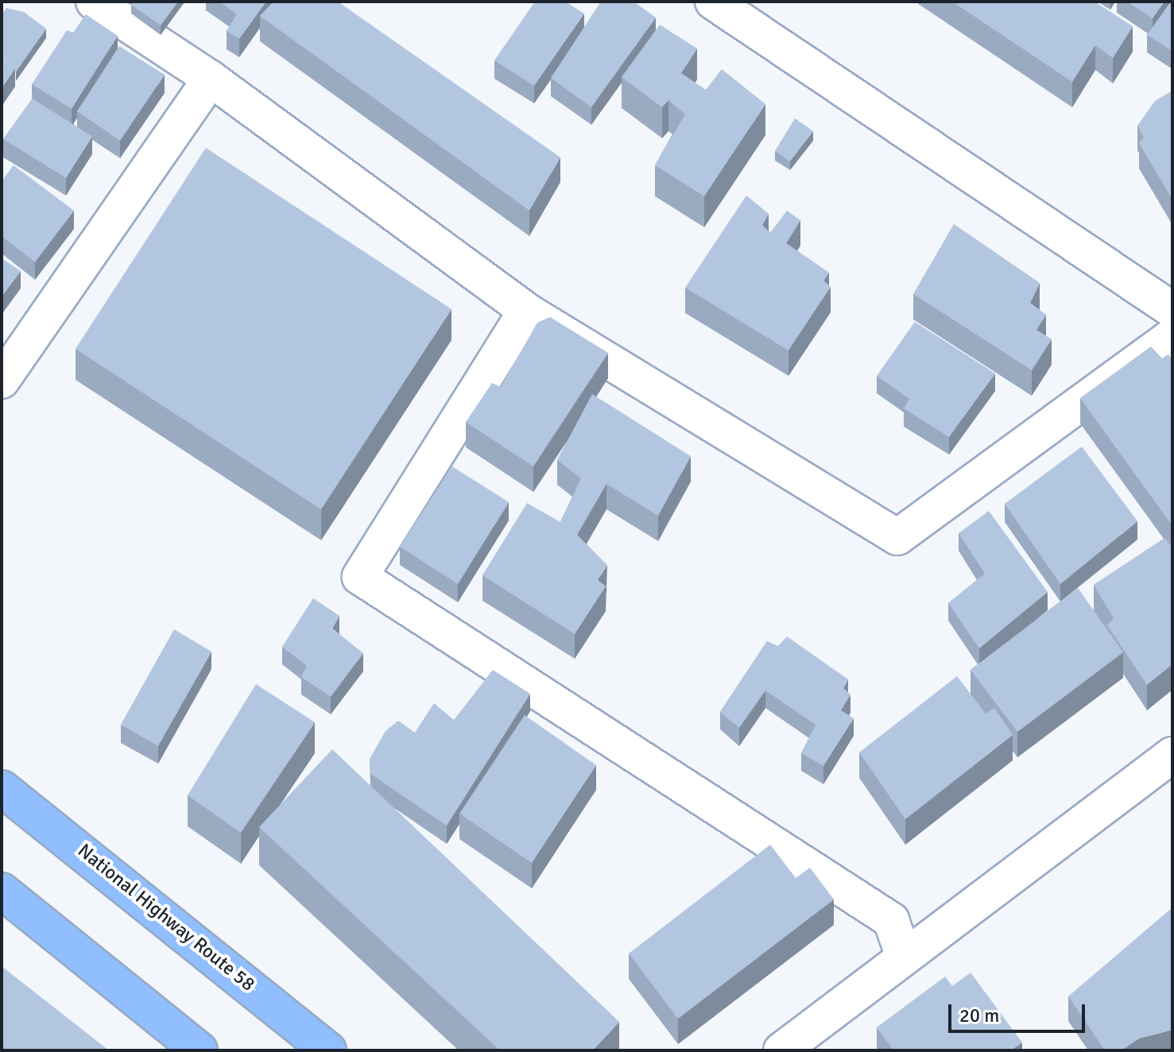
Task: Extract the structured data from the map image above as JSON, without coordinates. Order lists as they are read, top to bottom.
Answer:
{
  "streets": {
    "highway": ["National Highway Route 58"]
  },
  "scale_bar": "20 m"
}
